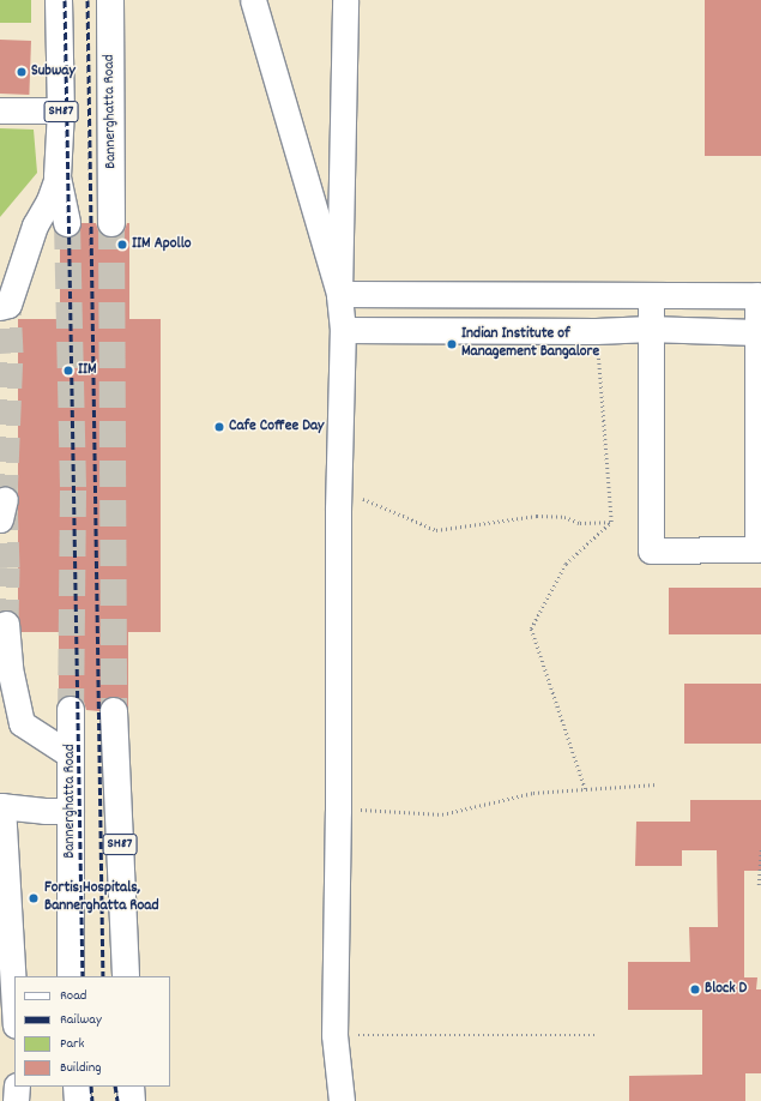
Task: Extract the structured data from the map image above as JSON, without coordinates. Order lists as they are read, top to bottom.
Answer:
{
  "streets": {
    "main road": ["SH87", "Bannerghatta Road"]
  },
  "places": [
    "Subway",
    "IIM Apollo",
    "Indian Institute of Management Bangalore",
    "IIM",
    "Cafe Coffee Day",
    "Fortis Hospitals, Bannerghatta Road",
    "Block D"
  ],
  "legend": [
    "Road",
    "Railway",
    "Park",
    "Building"
  ]
}
